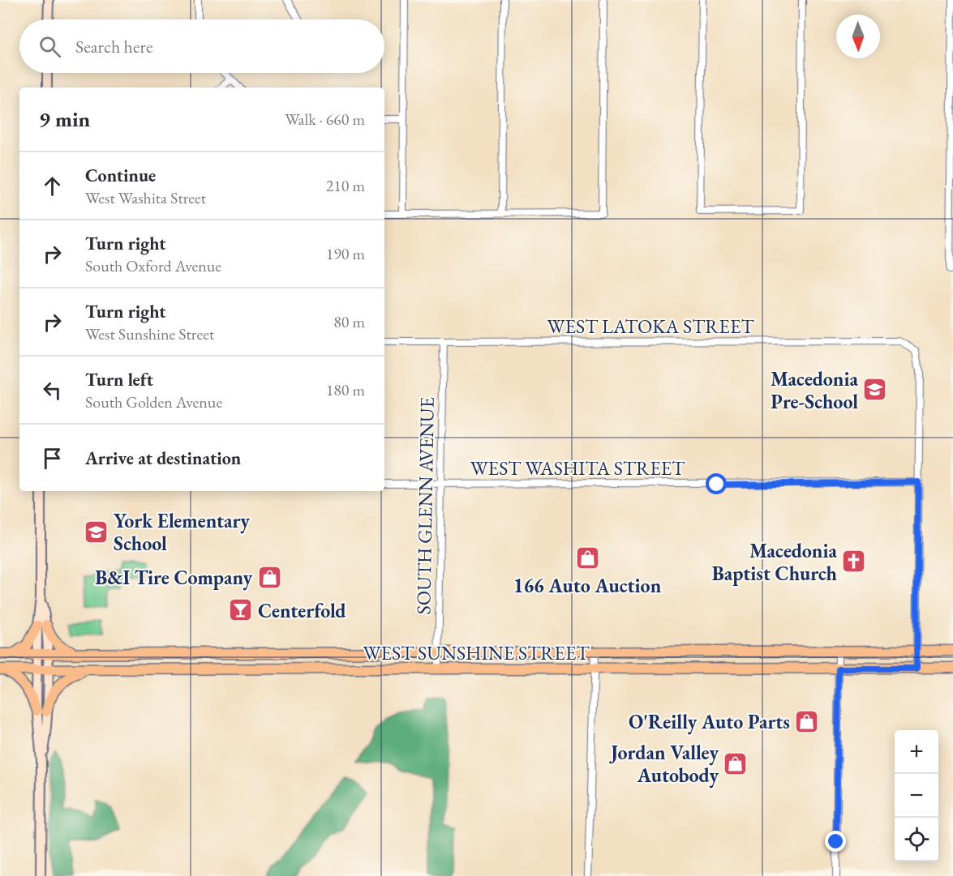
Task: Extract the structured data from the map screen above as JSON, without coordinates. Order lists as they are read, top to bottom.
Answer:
{
  "streets": {
    "main road": ["WEST SUNSHINE STREET"],
    "street": ["WEST LATOKA STREET", "WEST WASHITA STREET", "SOUTH GLENN AVENUE"]
  },
  "crossings": [
    ["WEST LATOKA STREET", "WEST WASHITA STREET"],
    ["WEST LATOKA STREET", "SOUTH GLENN AVENUE"],
    ["WEST WASHITA STREET", "SOUTH GLENN AVENUE"],
    ["SOUTH GLENN AVENUE", "WEST SUNSHINE STREET"]
  ],
  "places": {
    "school or university": ["Macedonia Pre-School", "York Elementary School"],
    "shop": [
      "166 Auto Auction",
      "B&I Tire Company",
      "O'Reilly Auto Parts",
      "Jordan Valley Autobody"
    ],
    "church": ["Macedonia Baptist Church"],
    "bar": ["Centerfold"]
  },
  "north": "bottom",
  "page": {
    "search": "Search here",
    "heading": ["9 min", "Walk · 660 m"],
    "list": [
      ["Continue", "West Washita Street", "210 m"],
      ["Turn right", "South Oxford Avenue", "190 m"],
      ["Turn right", "West Sunshine Street", "80 m"],
      ["Turn left", "South Golden Avenue", "180 m"],
      "Arrive at destination"
    ],
    "map_buttons": ["+", "−"]
  }
}
